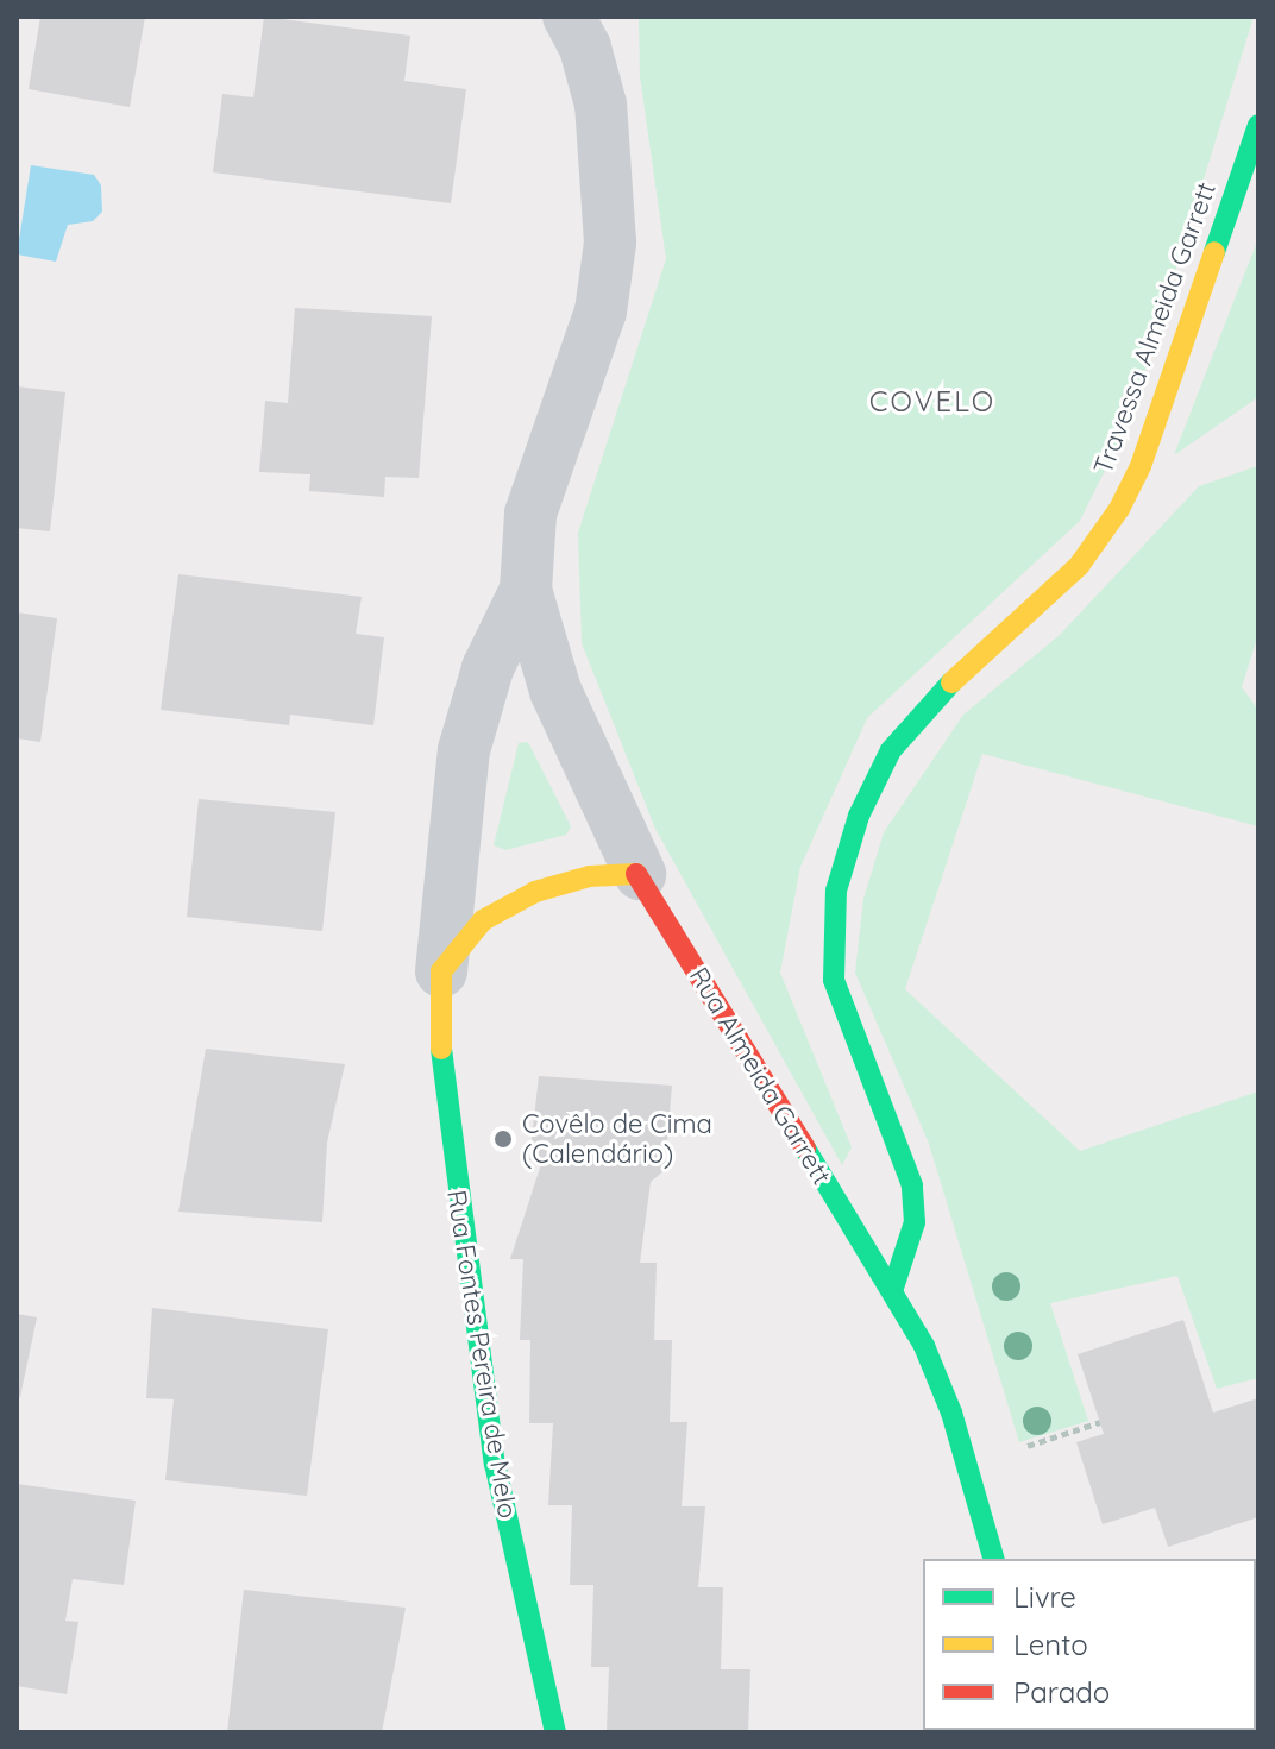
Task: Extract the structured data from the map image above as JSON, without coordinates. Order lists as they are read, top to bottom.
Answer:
{
  "streets": {
    "street": ["Travessa Almeida Garrett", "Rua Almeida Garrett", "Rua Fontes Pereira de Melo"]
  },
  "crossings": [
    ["Travessa Almeida Garrett", "Rua Almeida Garrett"],
    ["Rua Almeida Garrett", "Rua Fontes Pereira de Melo"]
  ],
  "districts": ["COVELO"],
  "places": ["Covêlo de Cima (Calendário)"],
  "legend": ["Livre", "Lento", "Parado"]
}
